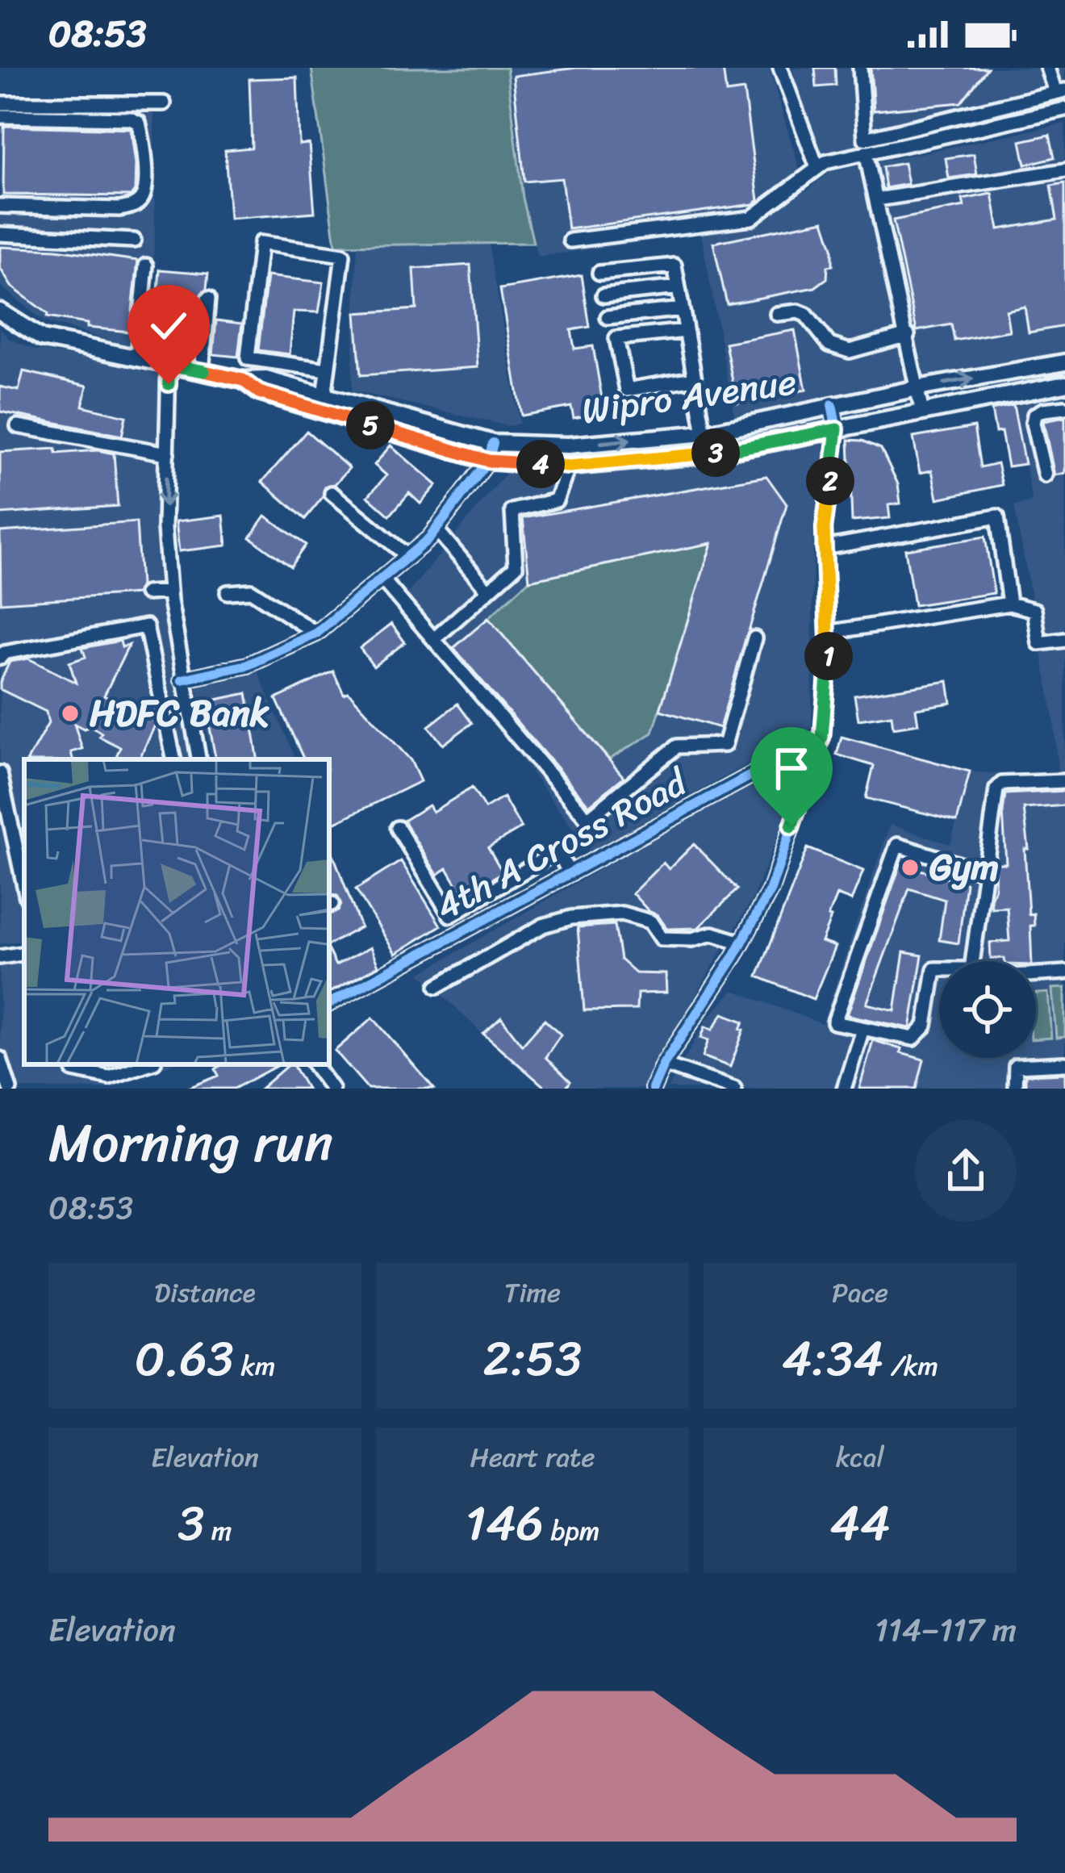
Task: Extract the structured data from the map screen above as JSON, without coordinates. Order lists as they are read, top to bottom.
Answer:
{
  "streets": {
    "main road": ["Wipro Avenue"],
    "street": ["4th A Cross Road"]
  },
  "places": ["HDFC Bank", "Gym"],
  "page": {
    "status": "08:53",
    "pins": [
      "5",
      "3",
      "4",
      "2",
      "1"
    ],
    "heading": ["Morning run", "08:53"],
    "stats": [
      ["Distance", "0.63 km"],
      ["Time", "2:53"],
      ["Pace", "4:34 /km"],
      ["Elevation", "3 m"],
      ["Heart rate", "146 bpm"],
      ["kcal", "44"]
    ],
    "chart": ["Elevation", "114–117 m"]
  }
}
